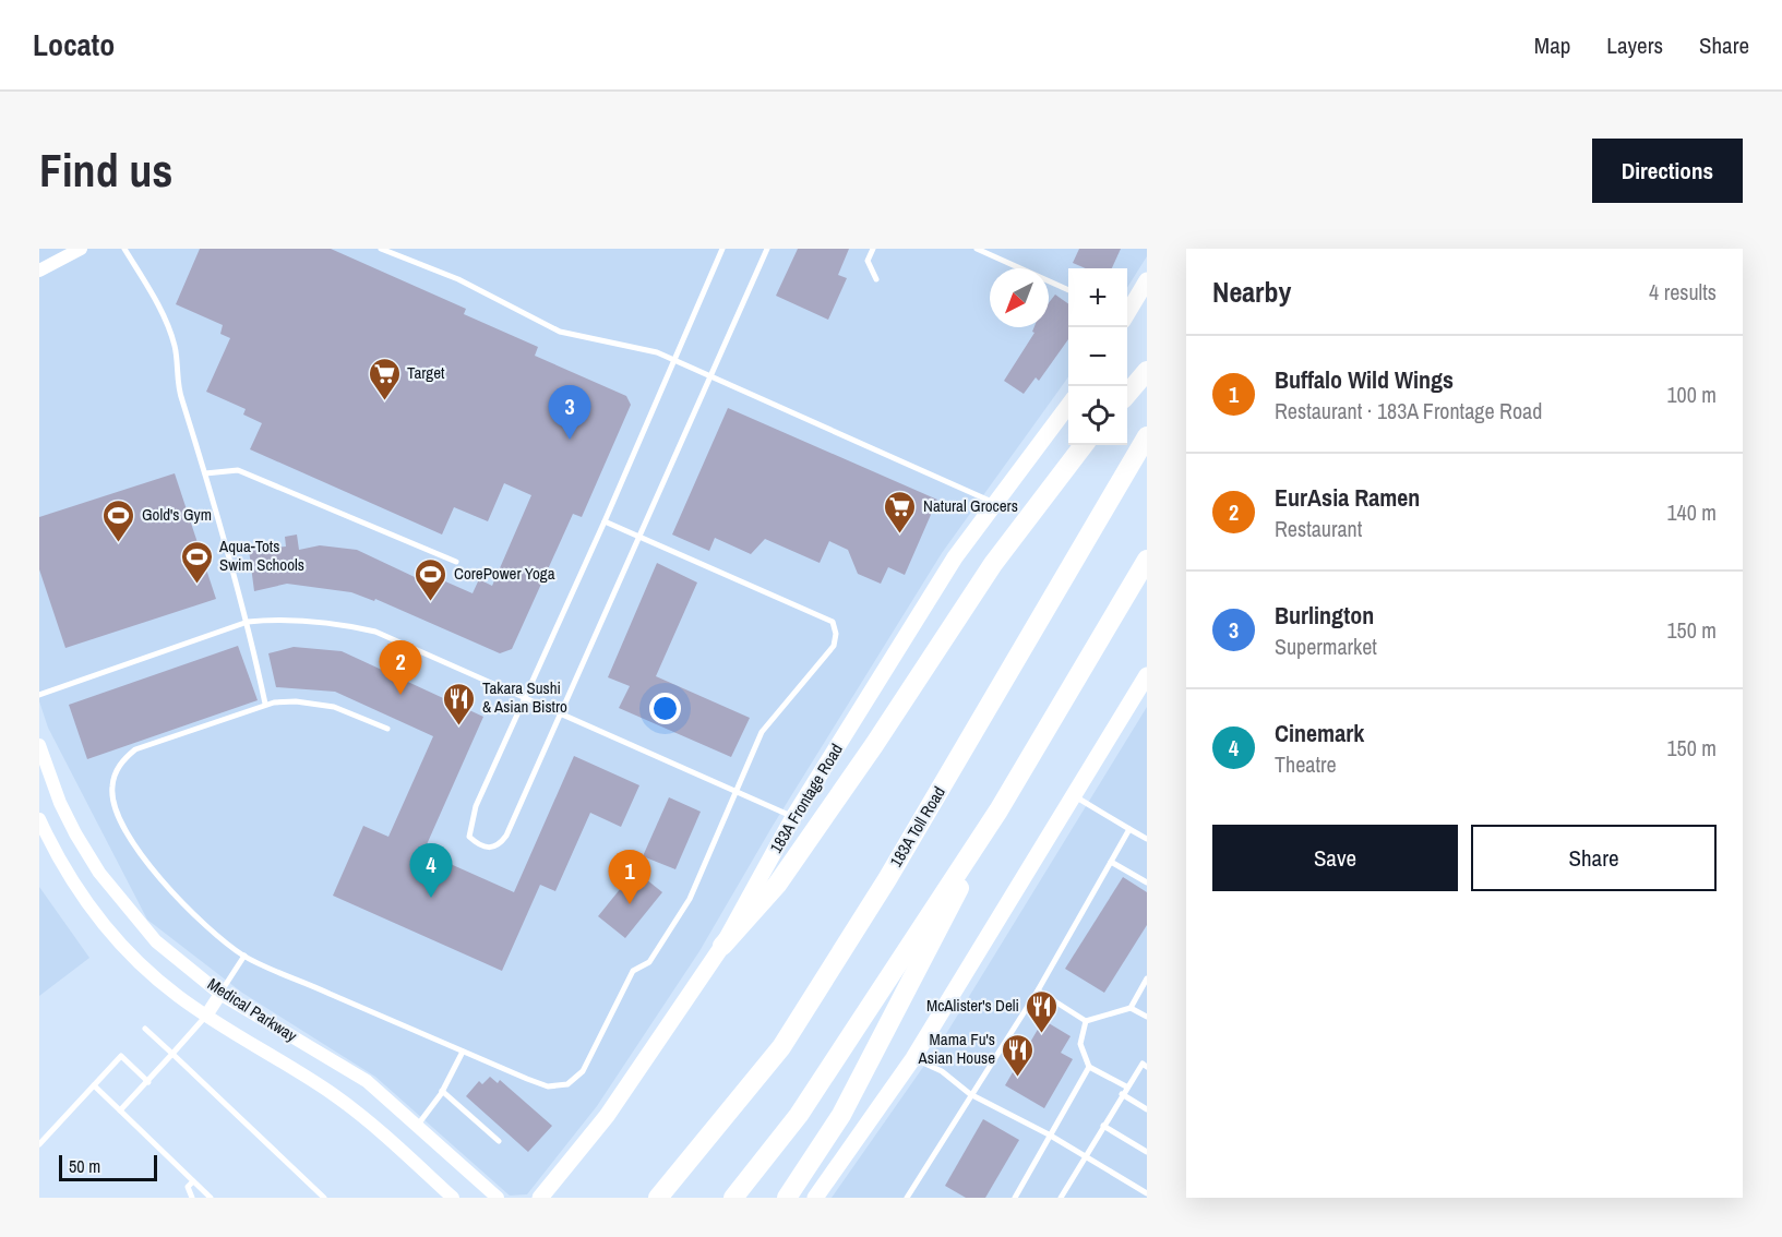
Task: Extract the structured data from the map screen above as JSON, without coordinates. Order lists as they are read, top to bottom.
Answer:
{
  "streets": {
    "highway": ["183A Toll Road"],
    "main road": ["183A Frontage Road"],
    "street": ["Medical Parkway"]
  },
  "places": {
    "supermarket": ["Target", "Natural Grocers"],
    "sports": ["Gold's Gym", "Aqua-Tots Swim Schools", "CorePower Yoga"],
    "restaurant": ["Takara Sushi & Asian Bistro", "McAlister's Deli", "Mama Fu's Asian House"]
  },
  "scale_bar": "50 m",
  "north": "bottom left",
  "page": {
    "header": "Locato",
    "nav": ["Map", "Layers", "Share"],
    "buttons": [
      "Directions",
      ["Save", "Share"]
    ],
    "title": "Find us",
    "heading": ["Nearby", "4 results"],
    "map_buttons": ["+", "−"],
    "list": [
      {
        "mark": "1",
        "name": "Buffalo Wild Wings",
        "note": "Restaurant · 183A Frontage Road",
        "value": "100 m"
      },
      {
        "mark": "2",
        "name": "EurAsia Ramen",
        "note": "Restaurant",
        "value": "140 m"
      },
      {
        "mark": "3",
        "name": "Burlington",
        "note": "Supermarket",
        "value": "150 m"
      },
      {
        "mark": "4",
        "name": "Cinemark",
        "note": "Theatre",
        "value": "150 m"
      }
    ],
    "pins": [
      "3",
      "2",
      "4",
      "1"
    ],
    "scale": "50 m"
  }
}
